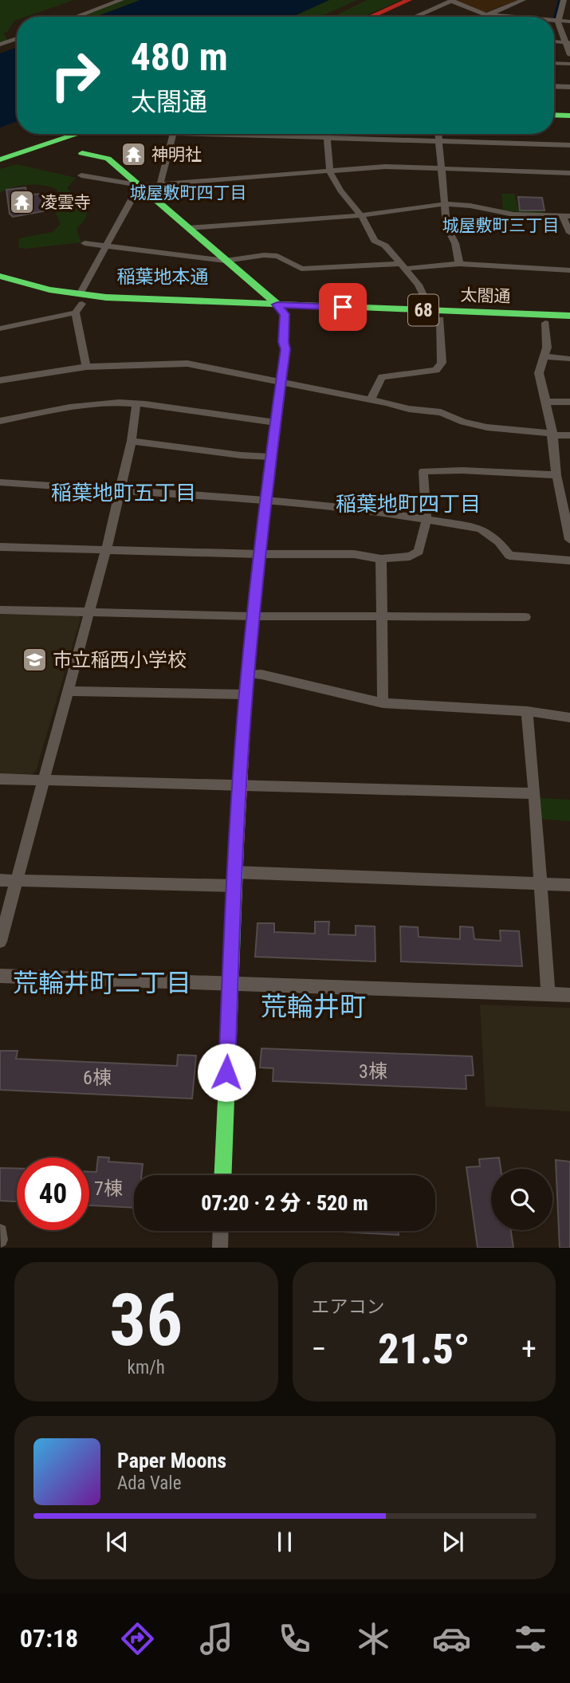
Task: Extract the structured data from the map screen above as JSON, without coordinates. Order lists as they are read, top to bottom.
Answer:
{
  "streets": {
    "street": ["太閤通", "68"]
  },
  "districts": [
    "城屋敷町四丁目",
    "城屋敷町三丁目",
    "稲葉地本通",
    "稲葉地町五丁目",
    "稲葉地町四丁目",
    "荒輪井町二丁目",
    "荒輪井町"
  ],
  "places": {
    "temple": ["神明社", "凌雲寺"],
    "school or university": ["市立稲西小学校"]
  },
  "house_numbers": ["3棟", "6棟", "7棟"],
  "page": {
    "turn": ["480 m", "太閤通"],
    "limit": "40",
    "trip": "07:20 · 2 分 · 520 m",
    "tile": [
      ["36", "km/h"],
      "エアコン"
    ],
    "heat": ["−", "21.5°", "+"],
    "song": ["Paper Moons", "Ada Vale"],
    "tabs": "07:18"
  }
}
